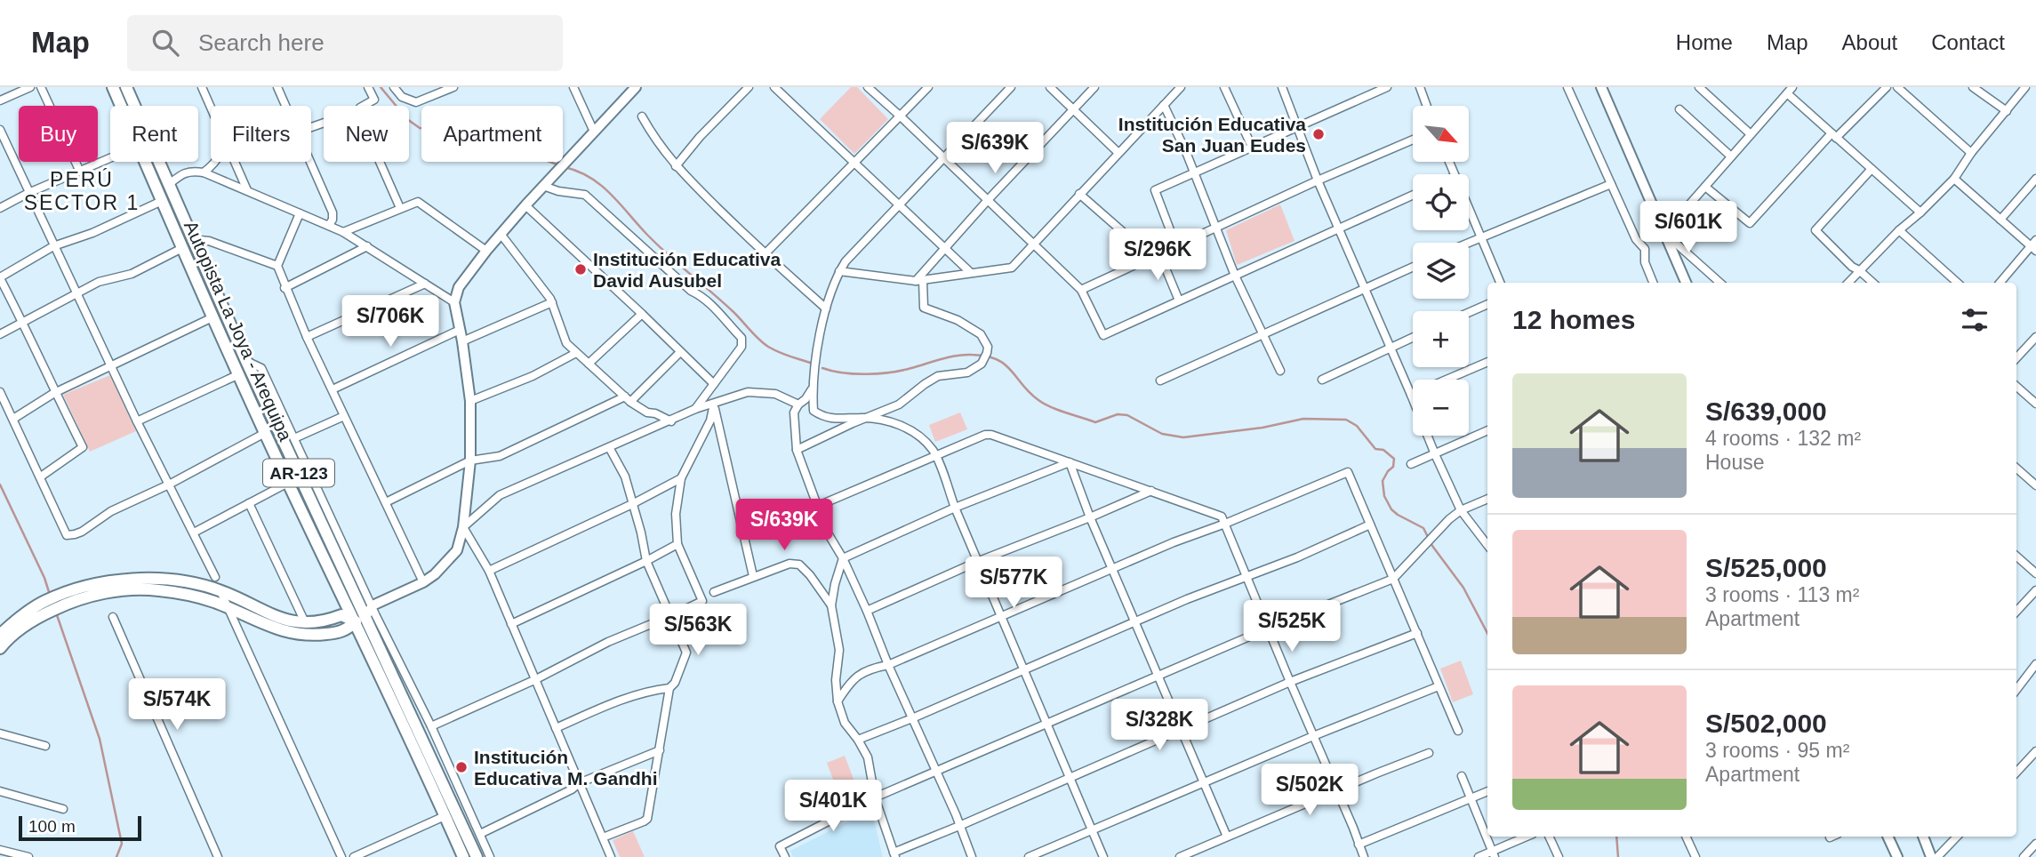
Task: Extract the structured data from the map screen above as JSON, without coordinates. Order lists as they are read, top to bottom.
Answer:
{
  "streets": {
    "main road": ["Autopista La Joya - Arequipa", "AR-123"]
  },
  "districts": ["PERÚ SECTOR 1"],
  "places": ["Institución Educativa San Juan Eudes", "Institución Educativa David Ausubel", "Institución Educativa M. Gandhi"],
  "scale_bar": "100 m",
  "north": "bottom right",
  "page": {
    "header": "Map",
    "search": "Search here",
    "nav": [
      "Home",
      "Map",
      "About",
      "Contact"
    ],
    "map_buttons": ["+", "−"],
    "chip": [
      "Buy",
      "Rent",
      "Filters",
      "New",
      "Apartment"
    ],
    "price": [
      "S/639K",
      "S/601K",
      "S/296K",
      "S/706K",
      "S/639K",
      "S/577K",
      "S/525K",
      "S/563K",
      "S/574K",
      "S/328K",
      "S/502K",
      "S/401K"
    ],
    "heading": "12 homes",
    "list": [
      {
        "name": "S/639,000",
        "note": "4 rooms · 132 m² · House"
      },
      {
        "name": "S/525,000",
        "note": "3 rooms · 113 m² · Apartment"
      },
      {
        "name": "S/502,000",
        "note": "3 rooms · 95 m² · Apartment"
      }
    ],
    "scale": "100 m"
  }
}
